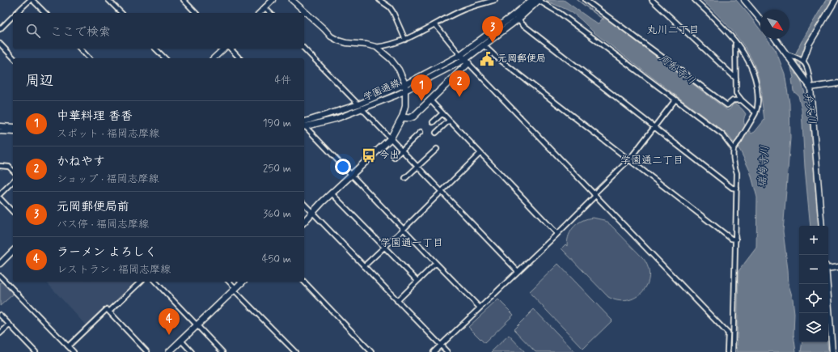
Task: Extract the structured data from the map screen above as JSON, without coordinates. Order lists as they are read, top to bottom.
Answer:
{
  "streets": {
    "street": ["学園通線"]
  },
  "districts": ["丸川二丁目", "学園通二丁目", "学園通一丁目"],
  "water": ["周船寺川", "弁天川", "瑞梅寺川"],
  "places": {
    "public building": ["元岡郵便局"],
    "bus stop": ["今出"]
  },
  "north": "bottom right",
  "page": {
    "search": "ここで検索",
    "pins": [
      "3",
      "2",
      "1",
      "4"
    ],
    "heading": ["周辺", "4件"],
    "list": [
      {
        "mark": "1",
        "name": "中華料理 香香",
        "note": "スポット · 福岡志摩線",
        "value": "190 m"
      },
      {
        "mark": "2",
        "name": "かねやす",
        "note": "ショップ · 福岡志摩線",
        "value": "250 m"
      },
      {
        "mark": "3",
        "name": "元岡郵便局前",
        "note": "バス停 · 福岡志摩線",
        "value": "360 m"
      },
      {
        "mark": "4",
        "name": "ラーメン よろしく",
        "note": "レストラン · 福岡志摩線",
        "value": "450 m"
      }
    ],
    "map_buttons": ["+", "−"]
  }
}
